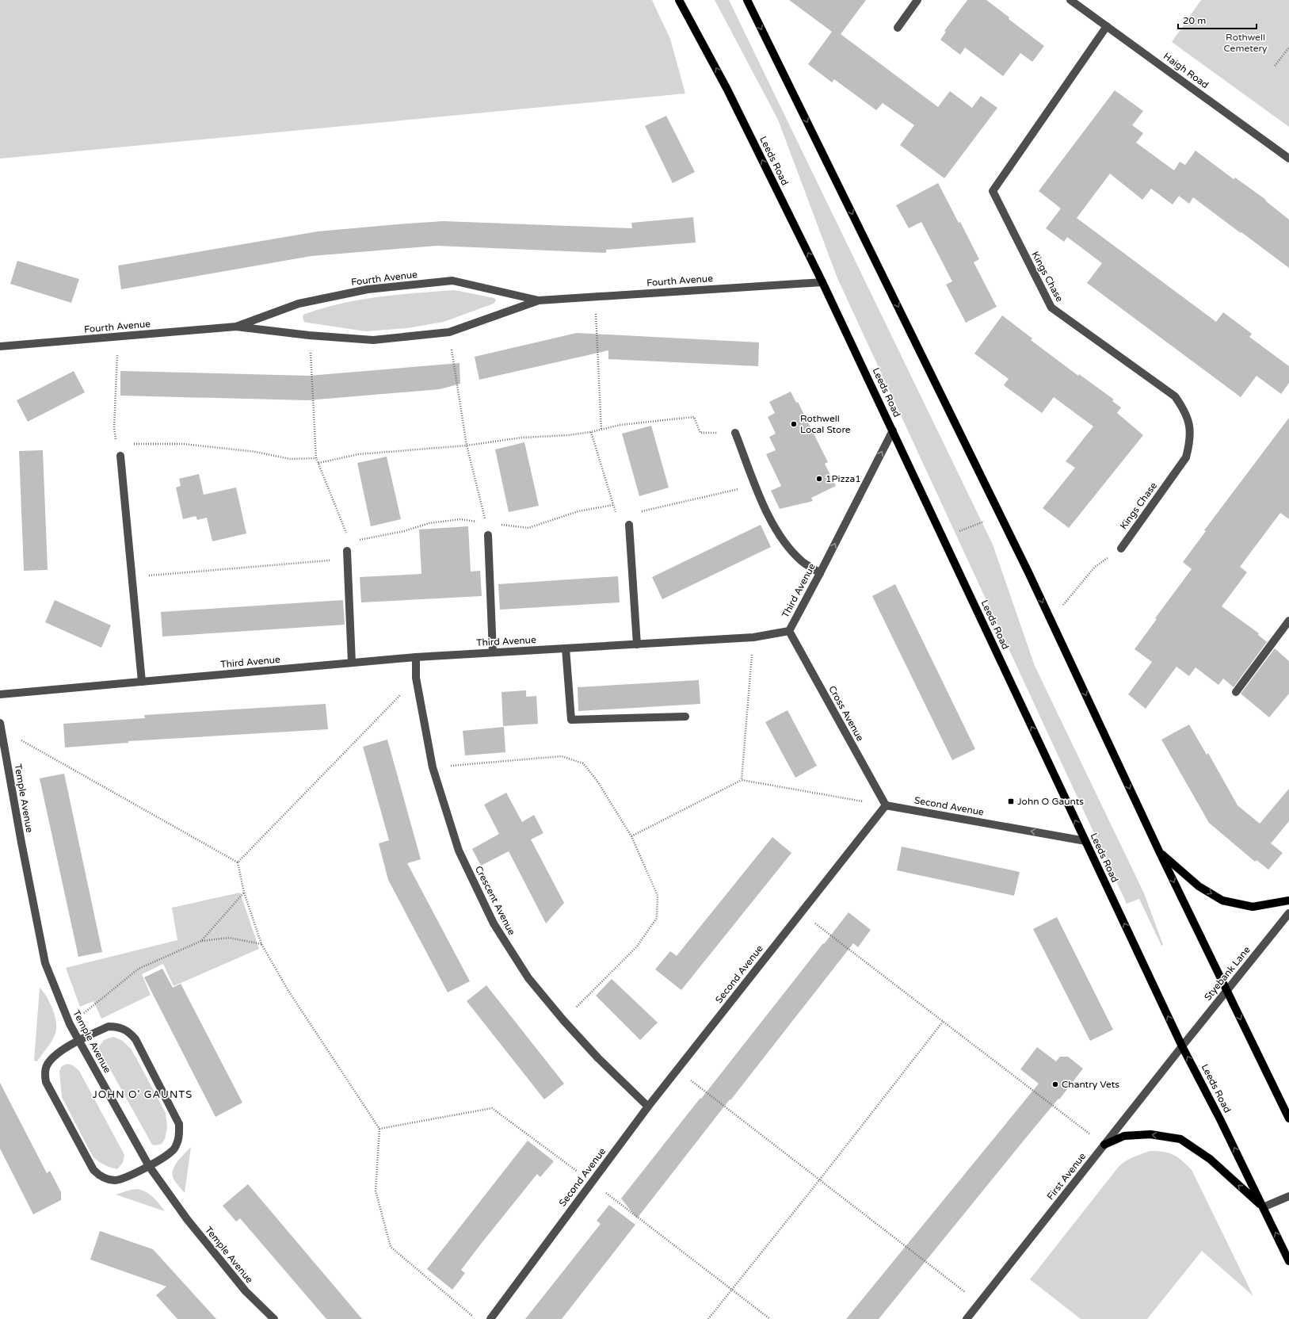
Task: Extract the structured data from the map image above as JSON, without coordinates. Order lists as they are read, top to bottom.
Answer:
{
  "streets": {
    "main road": ["Leeds Road"],
    "street": [
      "Haigh Road",
      "Kings Chase",
      "Fourth Avenue",
      "Third Avenue",
      "Cross Avenue",
      "Temple Avenue",
      "Second Avenue",
      "Crescent Avenue",
      "Styebank Lane",
      "First Avenue"
    ]
  },
  "crossings": [
    ["Haigh Road", "Kings Chase"],
    ["Leeds Road", "Fourth Avenue"],
    ["Leeds Road", "Third Avenue"],
    ["Leeds Road", "Second Avenue"],
    ["Leeds Road", "Styebank Lane"],
    ["Leeds Road", "First Avenue"],
    ["Third Avenue", "Cross Avenue"],
    ["Third Avenue", "Crescent Avenue"],
    ["Cross Avenue", "Second Avenue"],
    ["Second Avenue", "Crescent Avenue"],
    ["Styebank Lane", "First Avenue"]
  ],
  "districts": ["JOHN O' GAUNTS"],
  "parks": ["Rothwell Cemetery"],
  "places": {
    "other": ["Rothwell Local Store", "1Pizza1", "Chantry Vets"],
    "transit": ["John O Gaunts"]
  },
  "scale_bar": "20 m"
}
